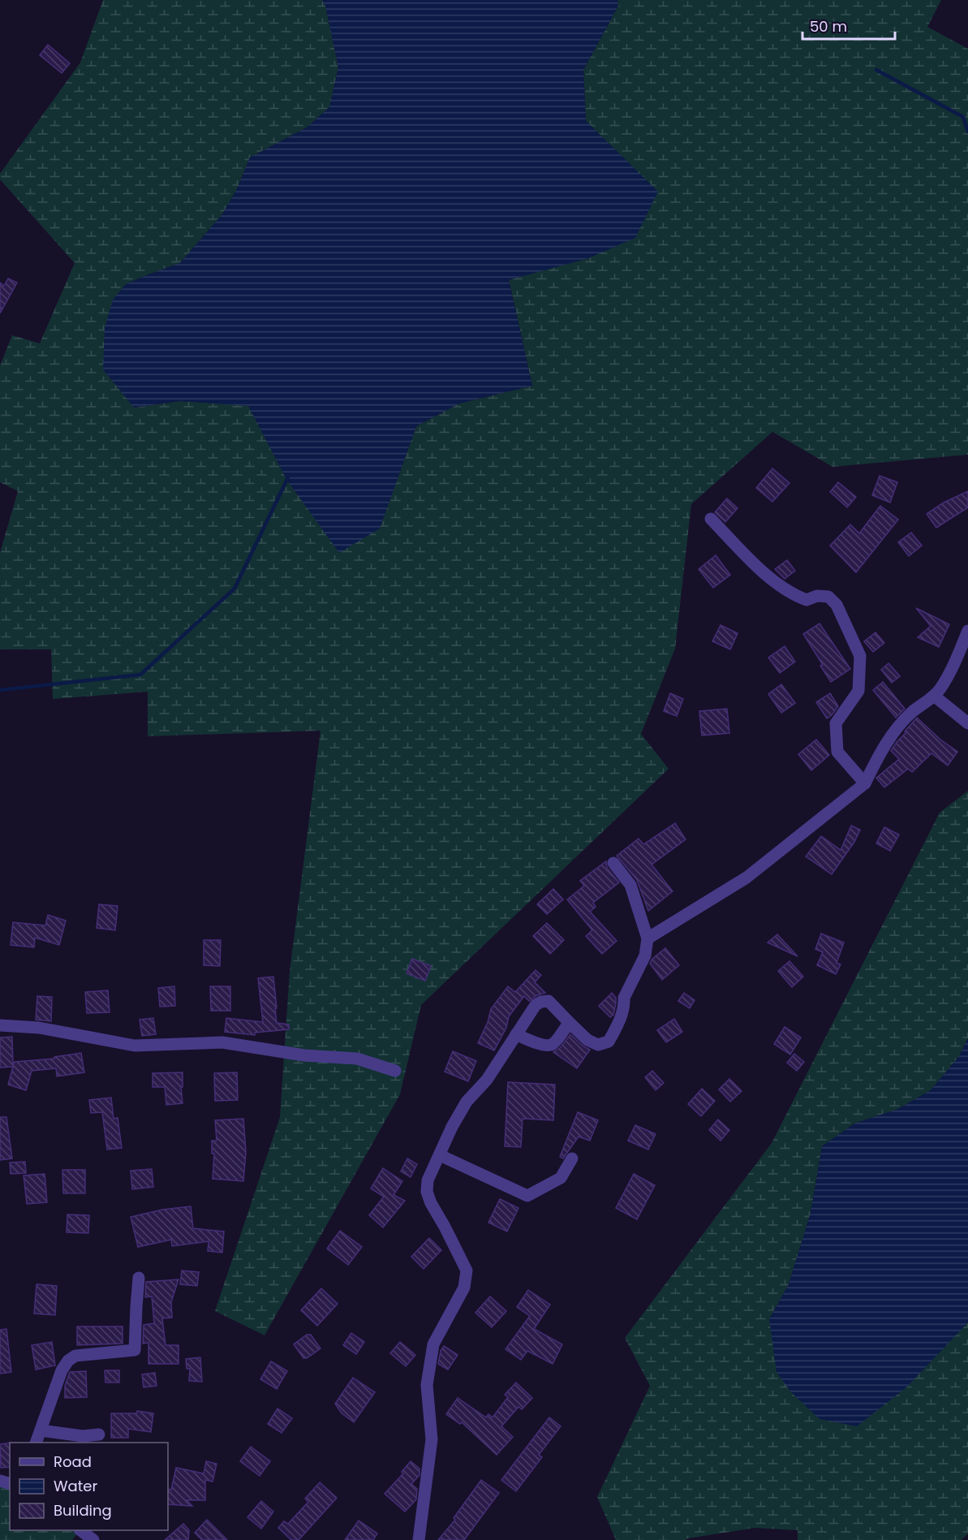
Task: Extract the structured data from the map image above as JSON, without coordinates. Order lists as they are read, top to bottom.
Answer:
{
  "legend": ["Road", "Water", "Building"],
  "scale_bar": "50 m"
}
